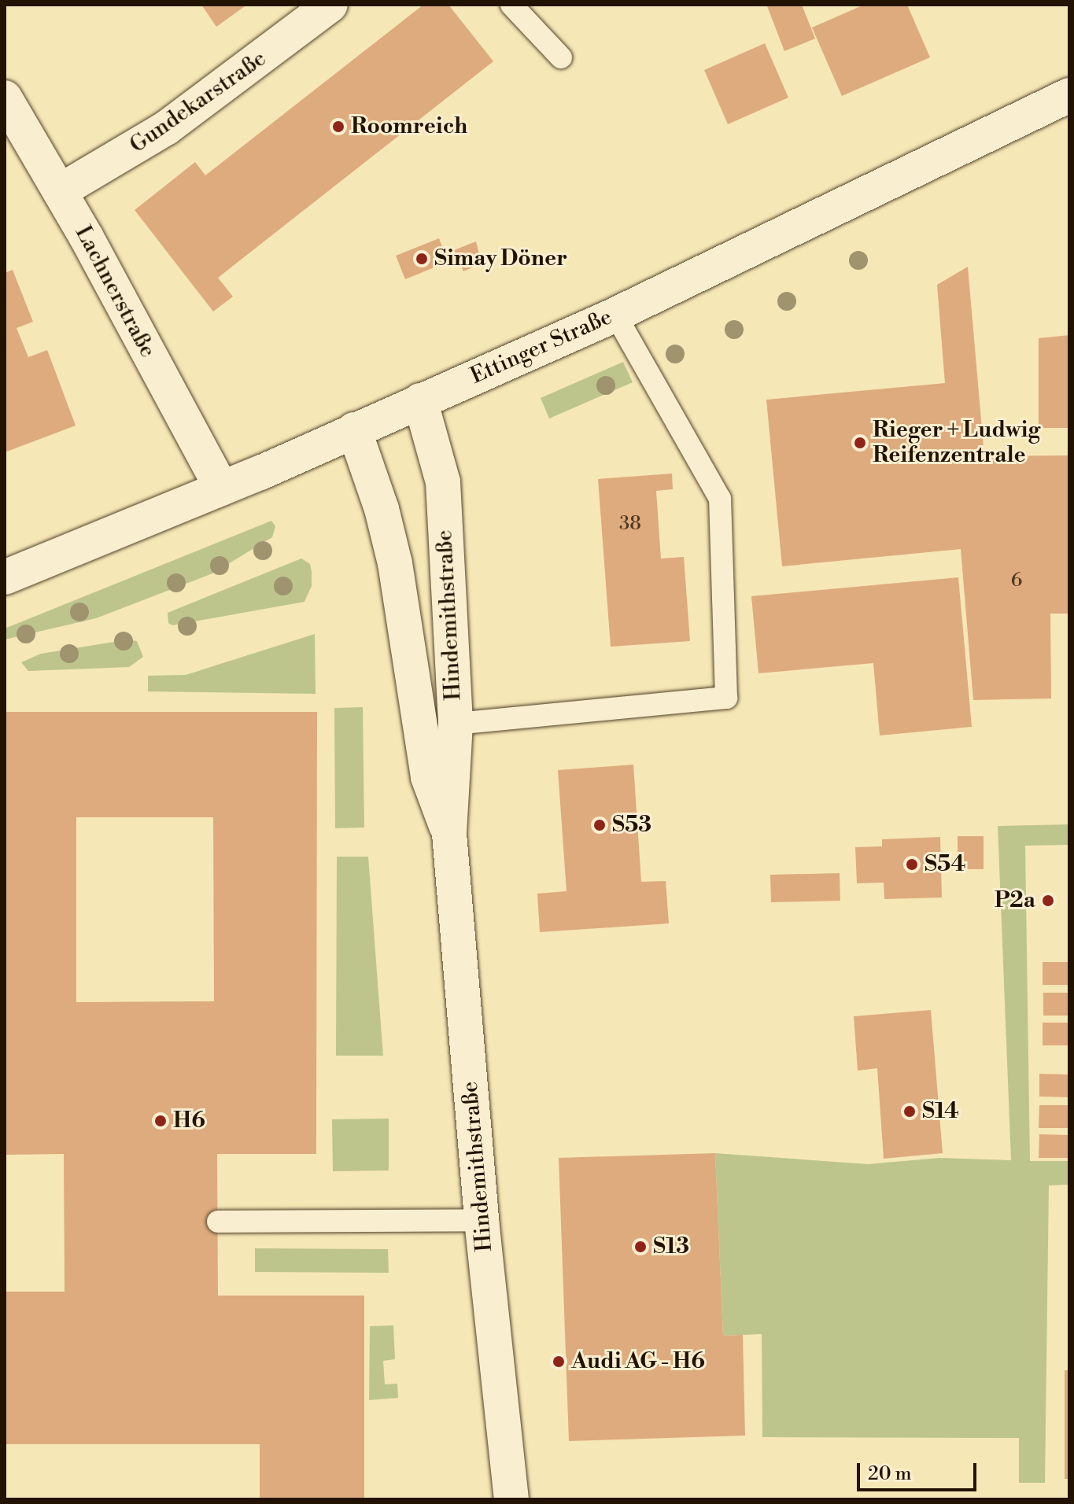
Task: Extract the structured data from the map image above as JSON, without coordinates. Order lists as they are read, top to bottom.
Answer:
{
  "streets": {
    "street": [
      "Gundekarstraße",
      "Lachnerstraße",
      "Ettinger Straße",
      "Hindemithstraße"
    ]
  },
  "crossings": [
    ["Gundekarstraße", "Lachnerstraße"],
    ["Lachnerstraße", "Ettinger Straße"],
    ["Ettinger Straße", "Hindemithstraße"]
  ],
  "places": [
    "Roomreich",
    "Simay Döner",
    "Rieger + Ludwig Reifenzentrale",
    "S53",
    "S54",
    "P2a",
    "S14",
    "H6",
    "S13",
    "Audi AG - H6"
  ],
  "house_numbers": ["38", "6"],
  "scale_bar": "20 m"
}
